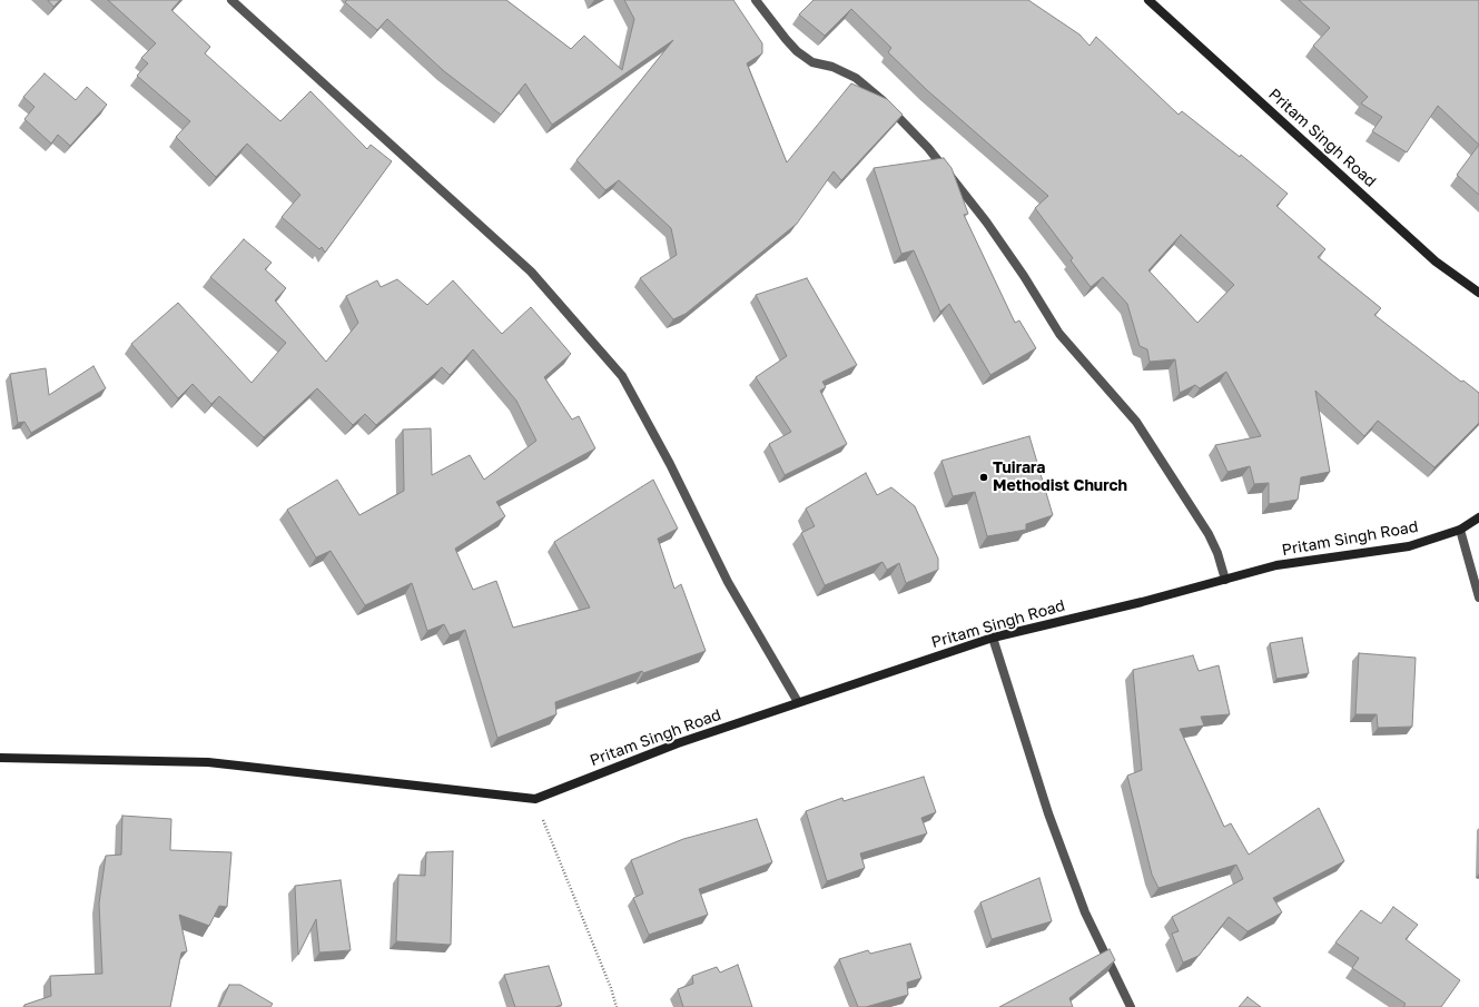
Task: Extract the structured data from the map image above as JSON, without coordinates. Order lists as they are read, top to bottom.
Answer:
{
  "streets": {
    "street": ["Pritam Singh Road"]
  },
  "places": ["Tuirara Methodist Church"]
}
